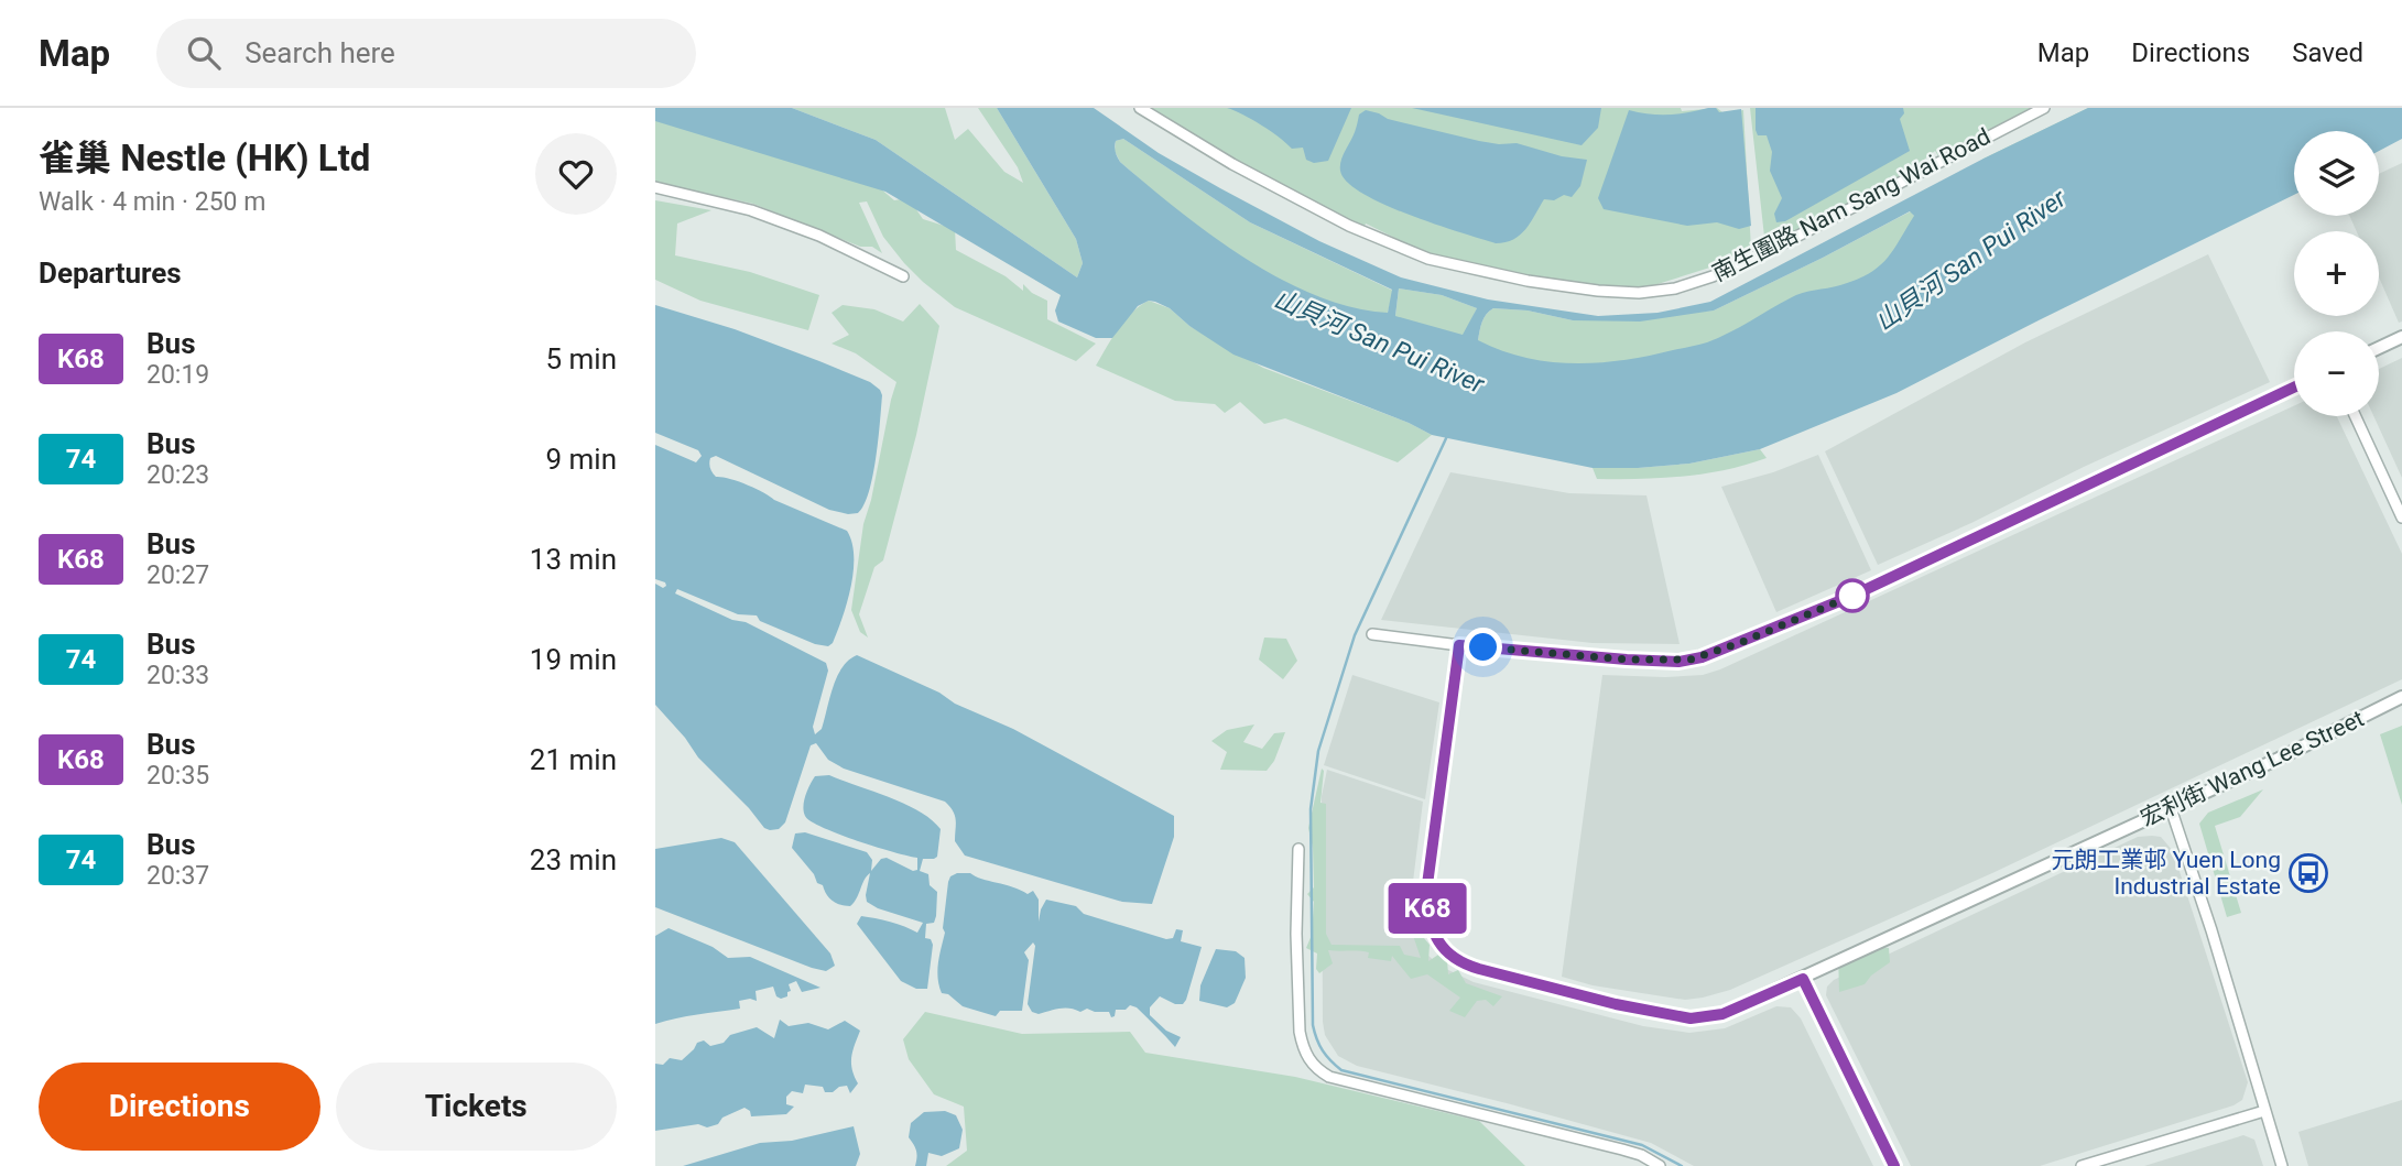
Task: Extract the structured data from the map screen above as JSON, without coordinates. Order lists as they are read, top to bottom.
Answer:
{
  "streets": {
    "street": ["南生圍路 Nam Sang Wai Road", "宏利街 Wang Lee Street"]
  },
  "water": ["山貝河 San Pui River"],
  "places": {
    "bus stop": ["元朗工業邨 Yuen Long Industrial Estate"]
  },
  "lines": ["bus line K68"],
  "page": {
    "header": "Map",
    "search": "Search here",
    "nav": ["Map", "Directions", "Saved"],
    "heading": [
      ["雀巢 Nestle (HK) Ltd", "Walk · 4 min · 250 m"],
      "Departures"
    ],
    "on_map": "K68",
    "map_buttons": ["+", "−"],
    "list": [
      {
        "mark": "K68",
        "name": "Bus",
        "note": "20:19",
        "value": "5 min"
      },
      {
        "mark": "74",
        "name": "Bus",
        "note": "20:23",
        "value": "9 min"
      },
      {
        "mark": "K68",
        "name": "Bus",
        "note": "20:27",
        "value": "13 min"
      },
      {
        "mark": "74",
        "name": "Bus",
        "note": "20:33",
        "value": "19 min"
      },
      {
        "mark": "K68",
        "name": "Bus",
        "note": "20:35",
        "value": "21 min"
      },
      {
        "mark": "74",
        "name": "Bus",
        "note": "20:37",
        "value": "23 min"
      }
    ],
    "buttons": ["Directions", "Tickets"]
  }
}
